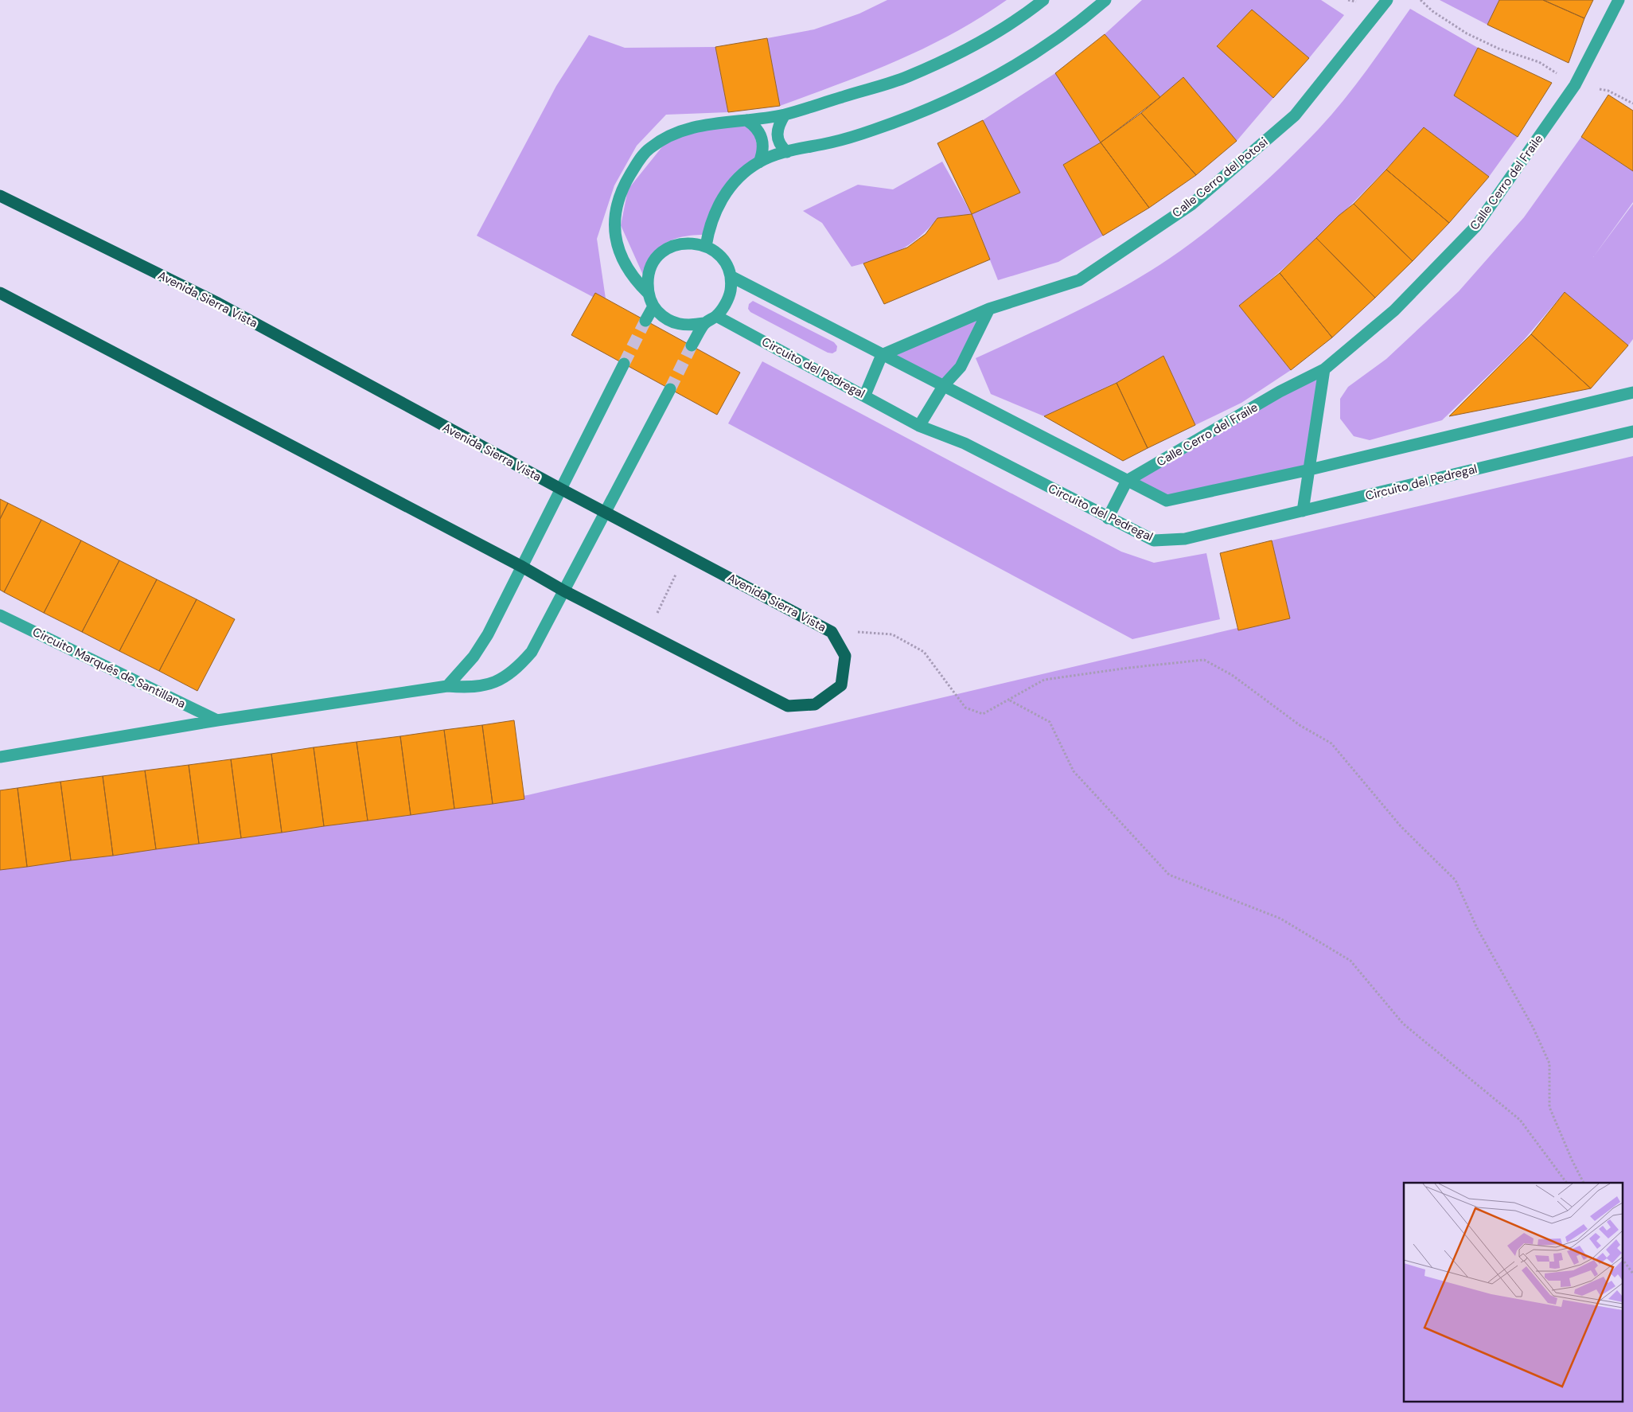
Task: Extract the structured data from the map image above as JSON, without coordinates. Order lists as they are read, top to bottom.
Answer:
{
  "streets": {
    "main road": ["Avenida Sierra Vista"],
    "street": [
      "Calle Cerro del Potosi",
      "Calle Cerro del Fraile",
      "Circuito del Pedregal",
      "Circuito Marqués de Santillana"
    ]
  },
  "crossings": [
    ["Avenida Sierra Vista", "Circuito Marqués de Santillana"]
  ]
}
